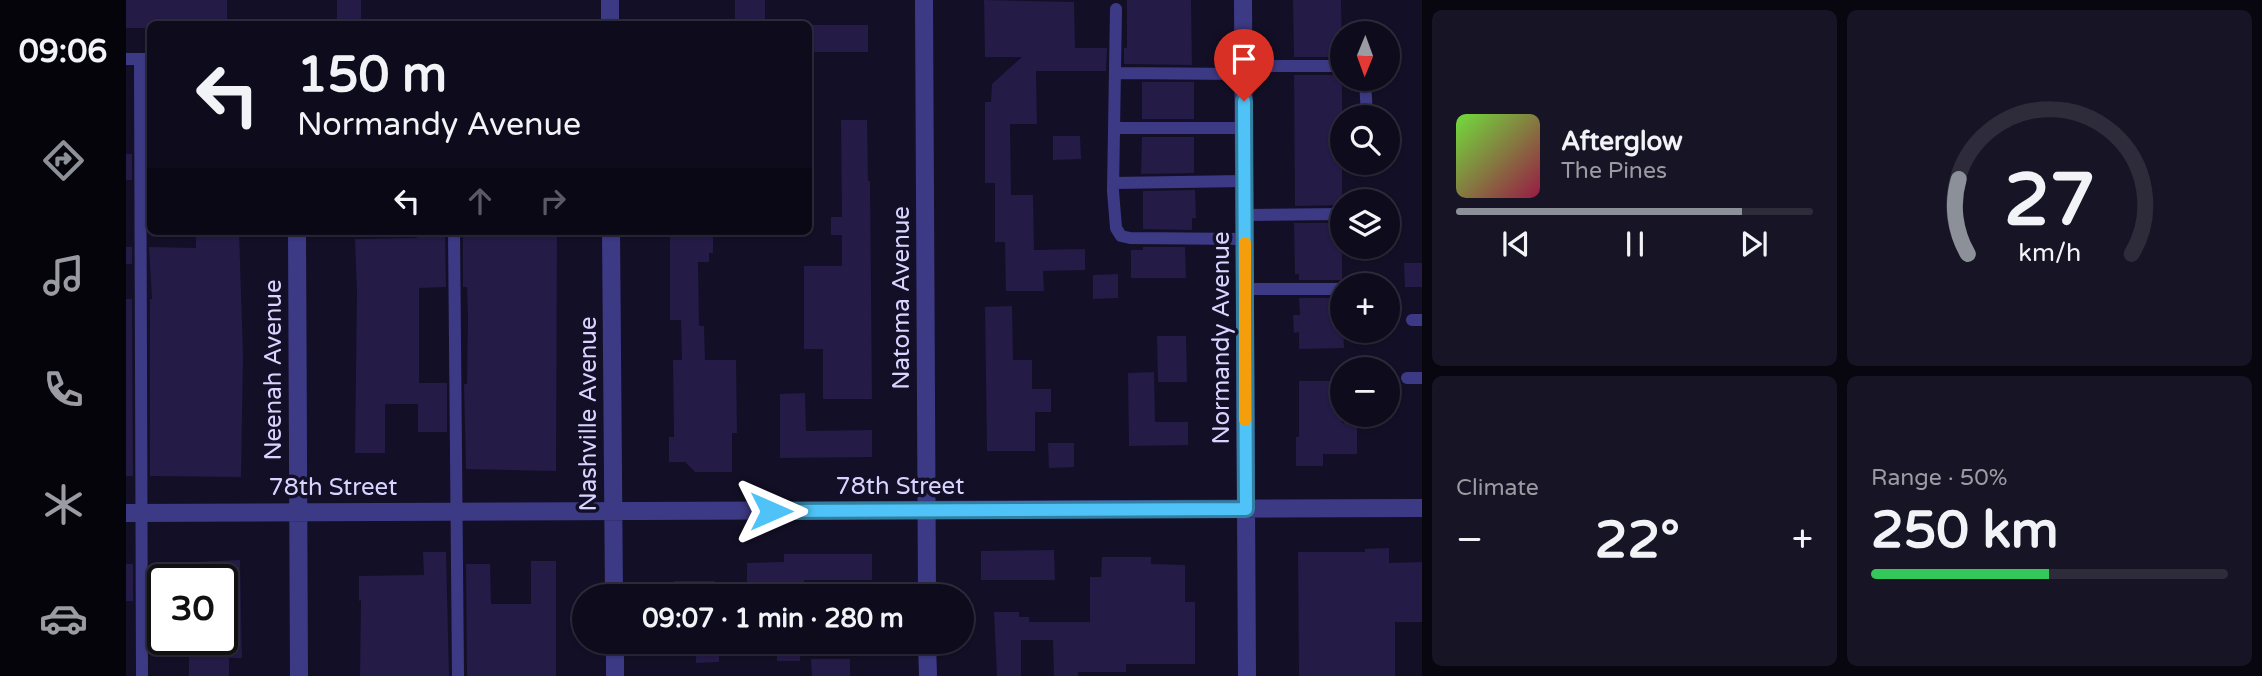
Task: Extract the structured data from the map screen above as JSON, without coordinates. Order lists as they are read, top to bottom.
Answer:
{
  "streets": {
    "street": [
      "Natoma Avenue",
      "Normandy Avenue",
      "Neenah Avenue",
      "Nashville Avenue",
      "78th Street"
    ]
  },
  "crossings": [
    ["Natoma Avenue", "78th Street"],
    ["Normandy Avenue", "78th Street"],
    ["Neenah Avenue", "78th Street"],
    ["Nashville Avenue", "78th Street"]
  ],
  "north": "bottom",
  "page": {
    "tabs": "09:06",
    "map_buttons": ["+", "−"],
    "turn": ["150 m", "Normandy Avenue"],
    "song": ["Afterglow", "The Pines"],
    "tile": [
      "Climate",
      ["Range · 50%", "250 km"]
    ],
    "heat": ["−", "22°", "+"],
    "limit": "30",
    "trip": "09:07 · 1 min · 280 m",
    "gauge": ["27", "km/h"]
  }
}
